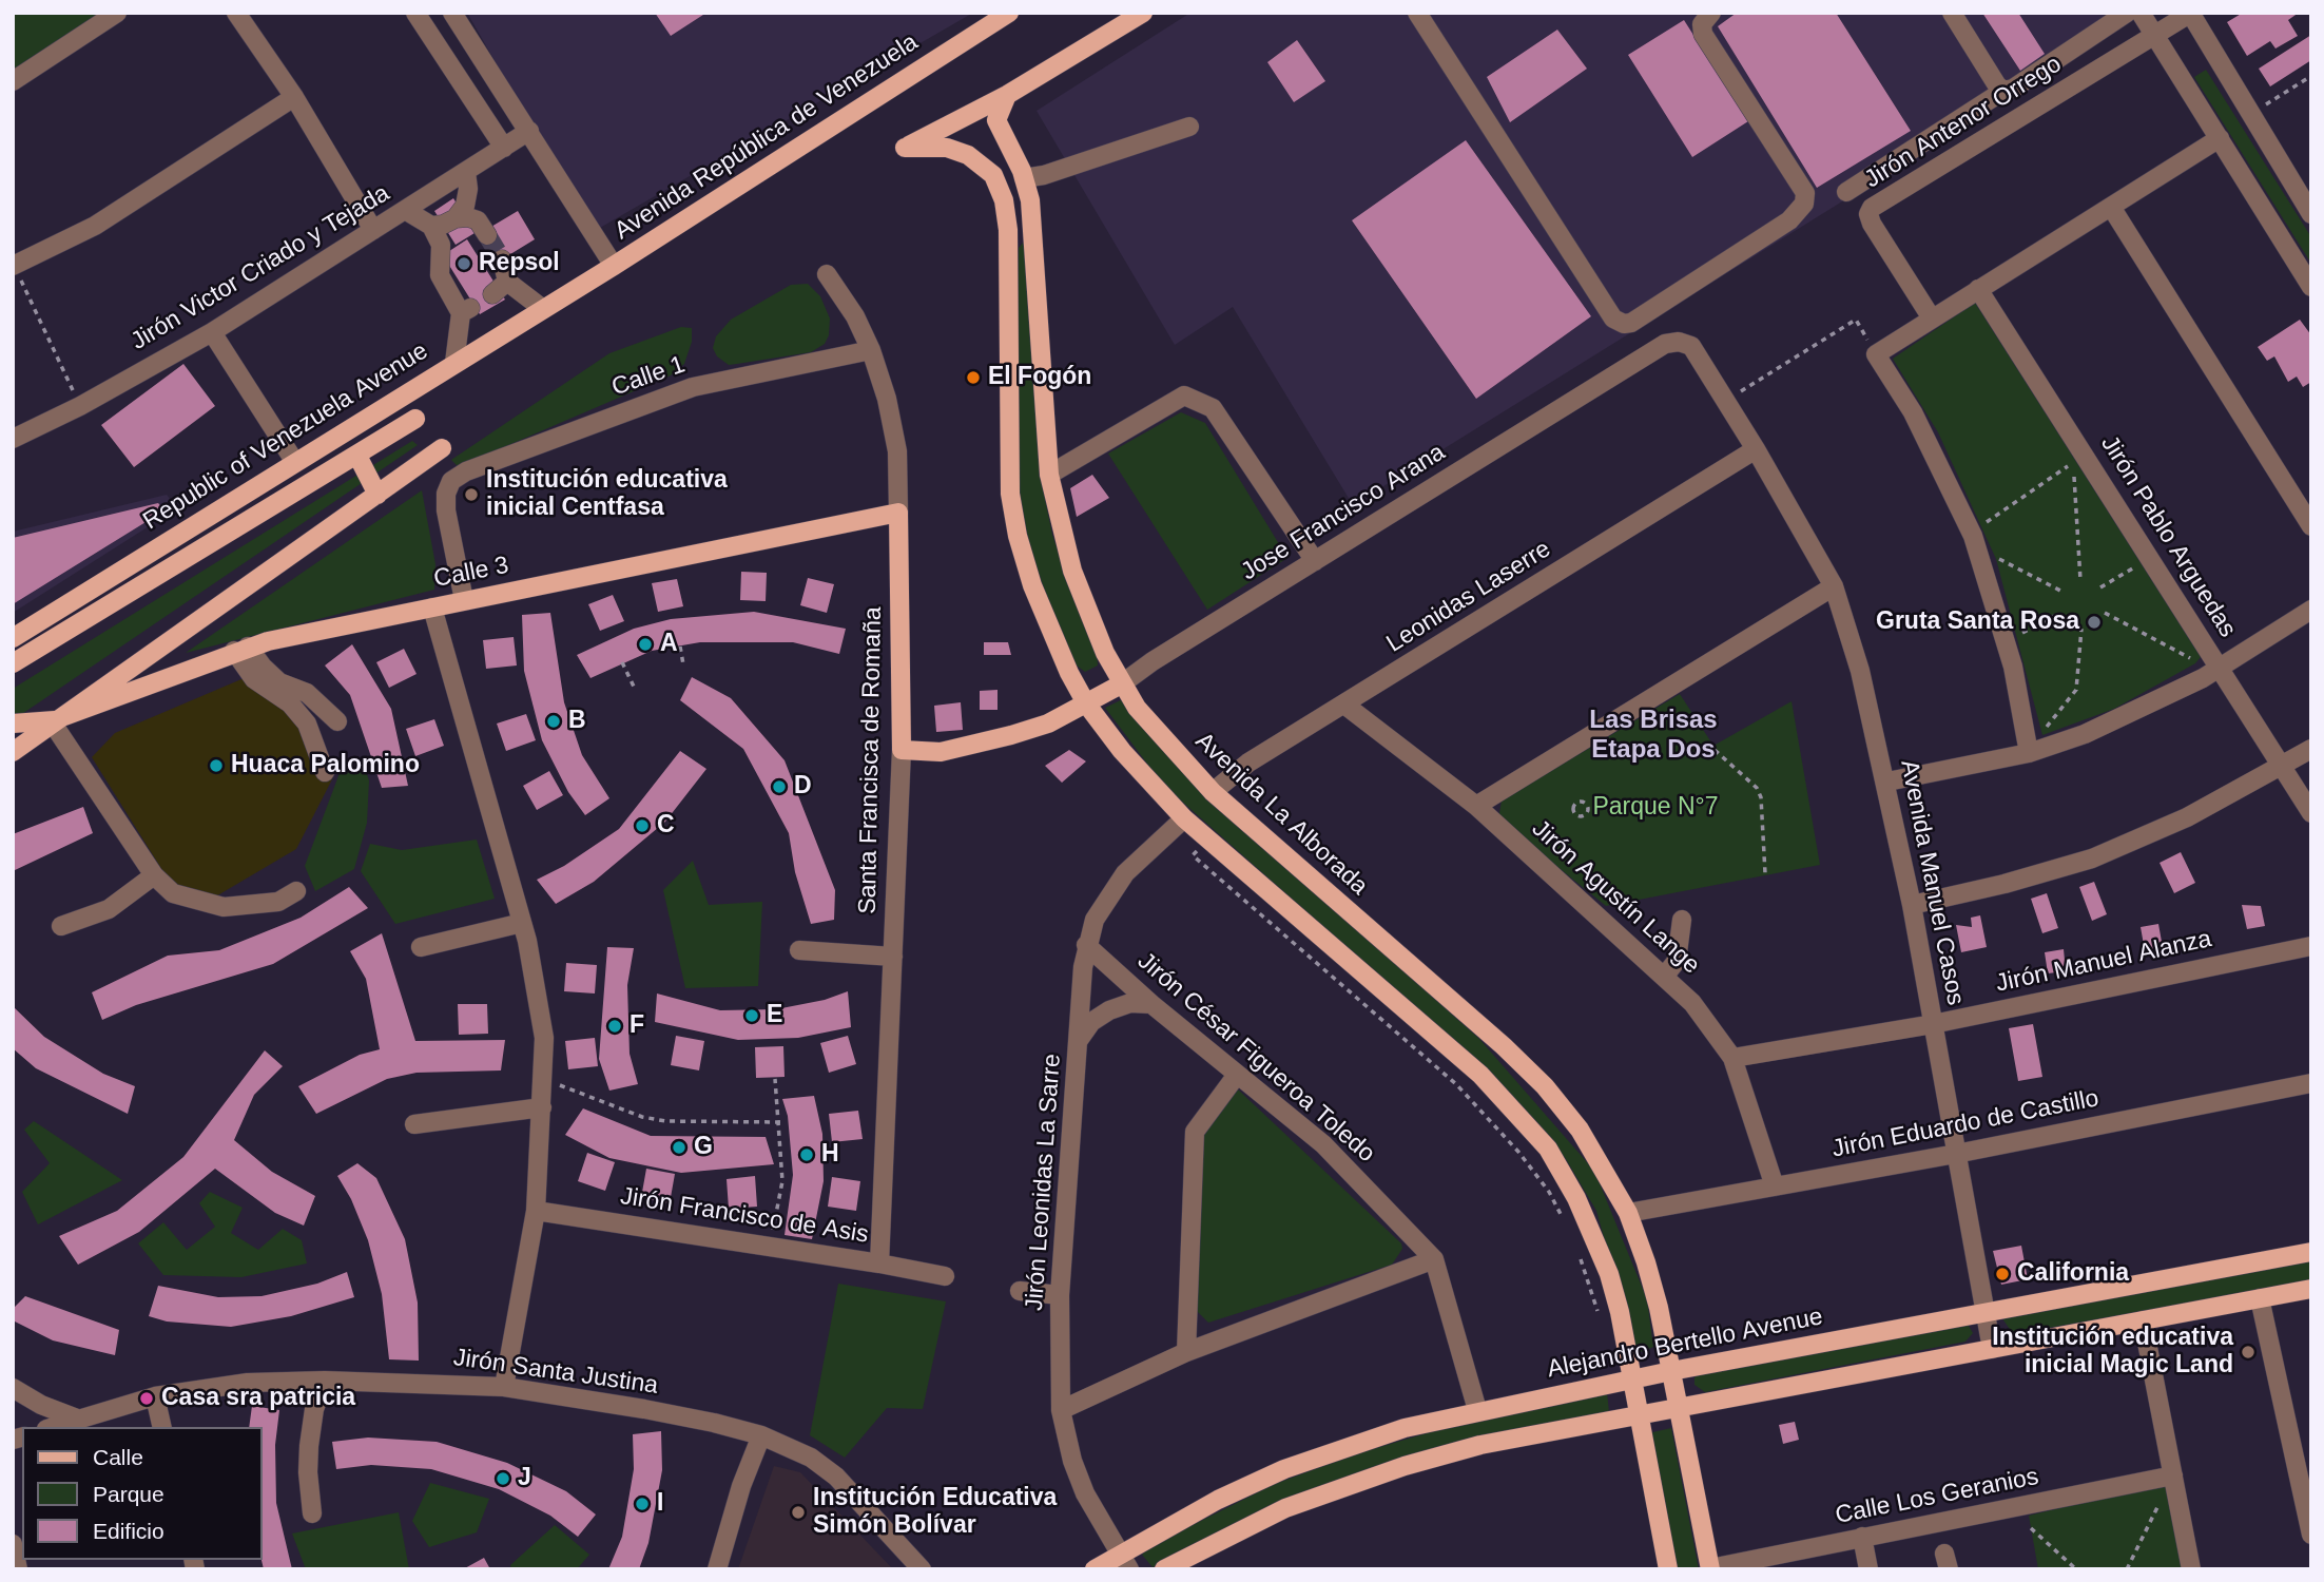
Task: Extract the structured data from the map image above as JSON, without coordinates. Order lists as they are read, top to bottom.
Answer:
{
  "streets": {
    "main road": [
      "Avenida República de Venezuela",
      "Republic of Venezuela Avenue",
      "Jose Francisco Arana",
      "Calle 3",
      "Santa Francisca de Romaña",
      "Avenida La Alborada",
      "Alejandro Bertello Avenue"
    ],
    "street": [
      "Jirón Antenor Orrego",
      "Jirón Victor Criado y Tejada",
      "Calle 1",
      "Jirón Pablo Arguedas",
      "Leonidas Laserre",
      "Avenida Manuel Casos",
      "Jirón Agustín Lange",
      "Jirón Manuel Alanza",
      "Jirón César Figueroa Toledo",
      "Jirón Eduardo de Castillo",
      "Jirón Leonidas La Sarre",
      "Jirón Francisco de Asis",
      "Jirón Santa Justina",
      "Calle Los Geranios"
    ]
  },
  "crossings": [
    ["Avenida República de Venezuela", "Republic of Venezuela Avenue"],
    ["Calle 1", "Calle 3"],
    ["Calle 1", "Santa Francisca de Romaña"],
    ["Jose Francisco Arana", "Leonidas Laserre"],
    ["Jose Francisco Arana", "Santa Francisca de Romaña"],
    ["Jose Francisco Arana", "Avenida La Alborada"],
    ["Jose Francisco Arana", "Avenida Manuel Casos"],
    ["Calle 3", "Santa Francisca de Romaña"],
    ["Leonidas Laserre", "Avenida La Alborada"],
    ["Leonidas Laserre", "Avenida Manuel Casos"],
    ["Leonidas Laserre", "Jirón Agustín Lange"],
    ["Santa Francisca de Romaña", "Jirón Francisco de Asis"],
    ["Avenida La Alborada", "Jirón Eduardo de Castillo"],
    ["Avenida La Alborada", "Alejandro Bertello Avenue"],
    ["Avenida La Alborada", "Calle Los Geranios"],
    ["Avenida Manuel Casos", "Jirón Manuel Alanza"],
    ["Avenida Manuel Casos", "Jirón Eduardo de Castillo"],
    ["Avenida Manuel Casos", "Alejandro Bertello Avenue"],
    ["Jirón Agustín Lange", "Jirón Manuel Alanza"],
    ["Jirón Agustín Lange", "Jirón Eduardo de Castillo"],
    ["Jirón César Figueroa Toledo", "Jirón Leonidas La Sarre"],
    ["Jirón César Figueroa Toledo", "Alejandro Bertello Avenue"],
    ["Jirón Leonidas La Sarre", "Alejandro Bertello Avenue"]
  ],
  "districts": ["Las Brisas Etapa Dos"],
  "parks": ["Parque N°7"],
  "places": [
    "Repsol",
    "El Fogón",
    "Institución educativa inicial Centfasa",
    "Gruta Santa Rosa",
    "A",
    "B",
    "Huaca Palomino",
    "D",
    "C",
    "E",
    "F",
    "G",
    "H",
    "California",
    "Institución educativa inicial Magic Land",
    "Casa sra patricia",
    "J",
    "I",
    "Institución Educativa Simón Bolívar"
  ],
  "legend": ["Calle", "Parque", "Edificio"]
}
